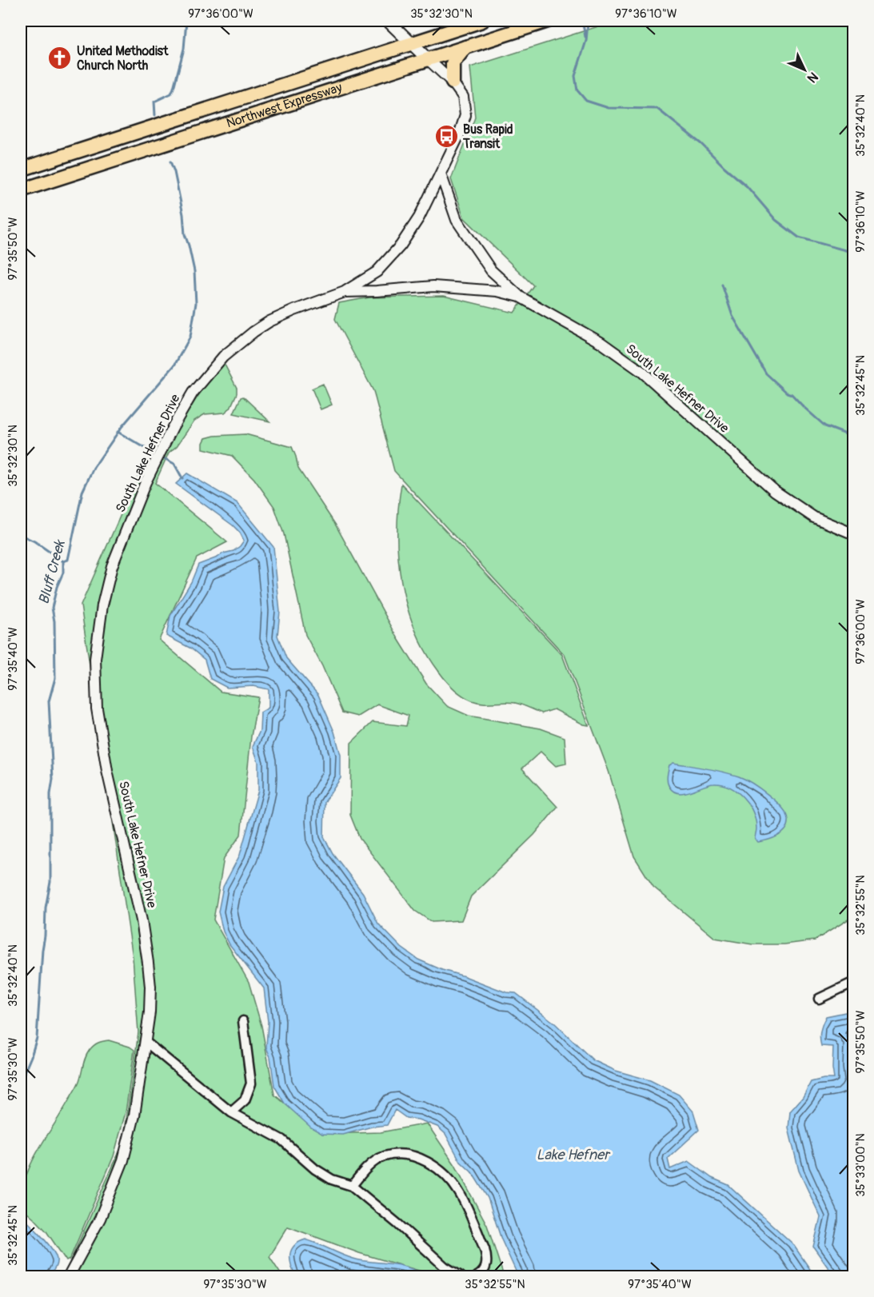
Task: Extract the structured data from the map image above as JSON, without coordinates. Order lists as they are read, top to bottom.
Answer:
{
  "streets": {
    "highway": ["Northwest Expressway"],
    "street": ["South Lake Hefner Drive"]
  },
  "water": ["Bluff Creek", "Lake Hefner"],
  "places": {
    "church": ["United Methodist Church North"],
    "bus stop": ["Bus Rapid Transit"]
  },
  "north": "bottom right",
  "coordinates": [
    "97°36'00\"W",
    "35°32'30\"N",
    "97°36'10\"W",
    "35°32'40\"N",
    "97°35'50\"W",
    "35°32'45\"N",
    "97°35'40\"W",
    "35°32'55\"N",
    "97°35'30\"W",
    "35°33'00\"N"
  ]
}
